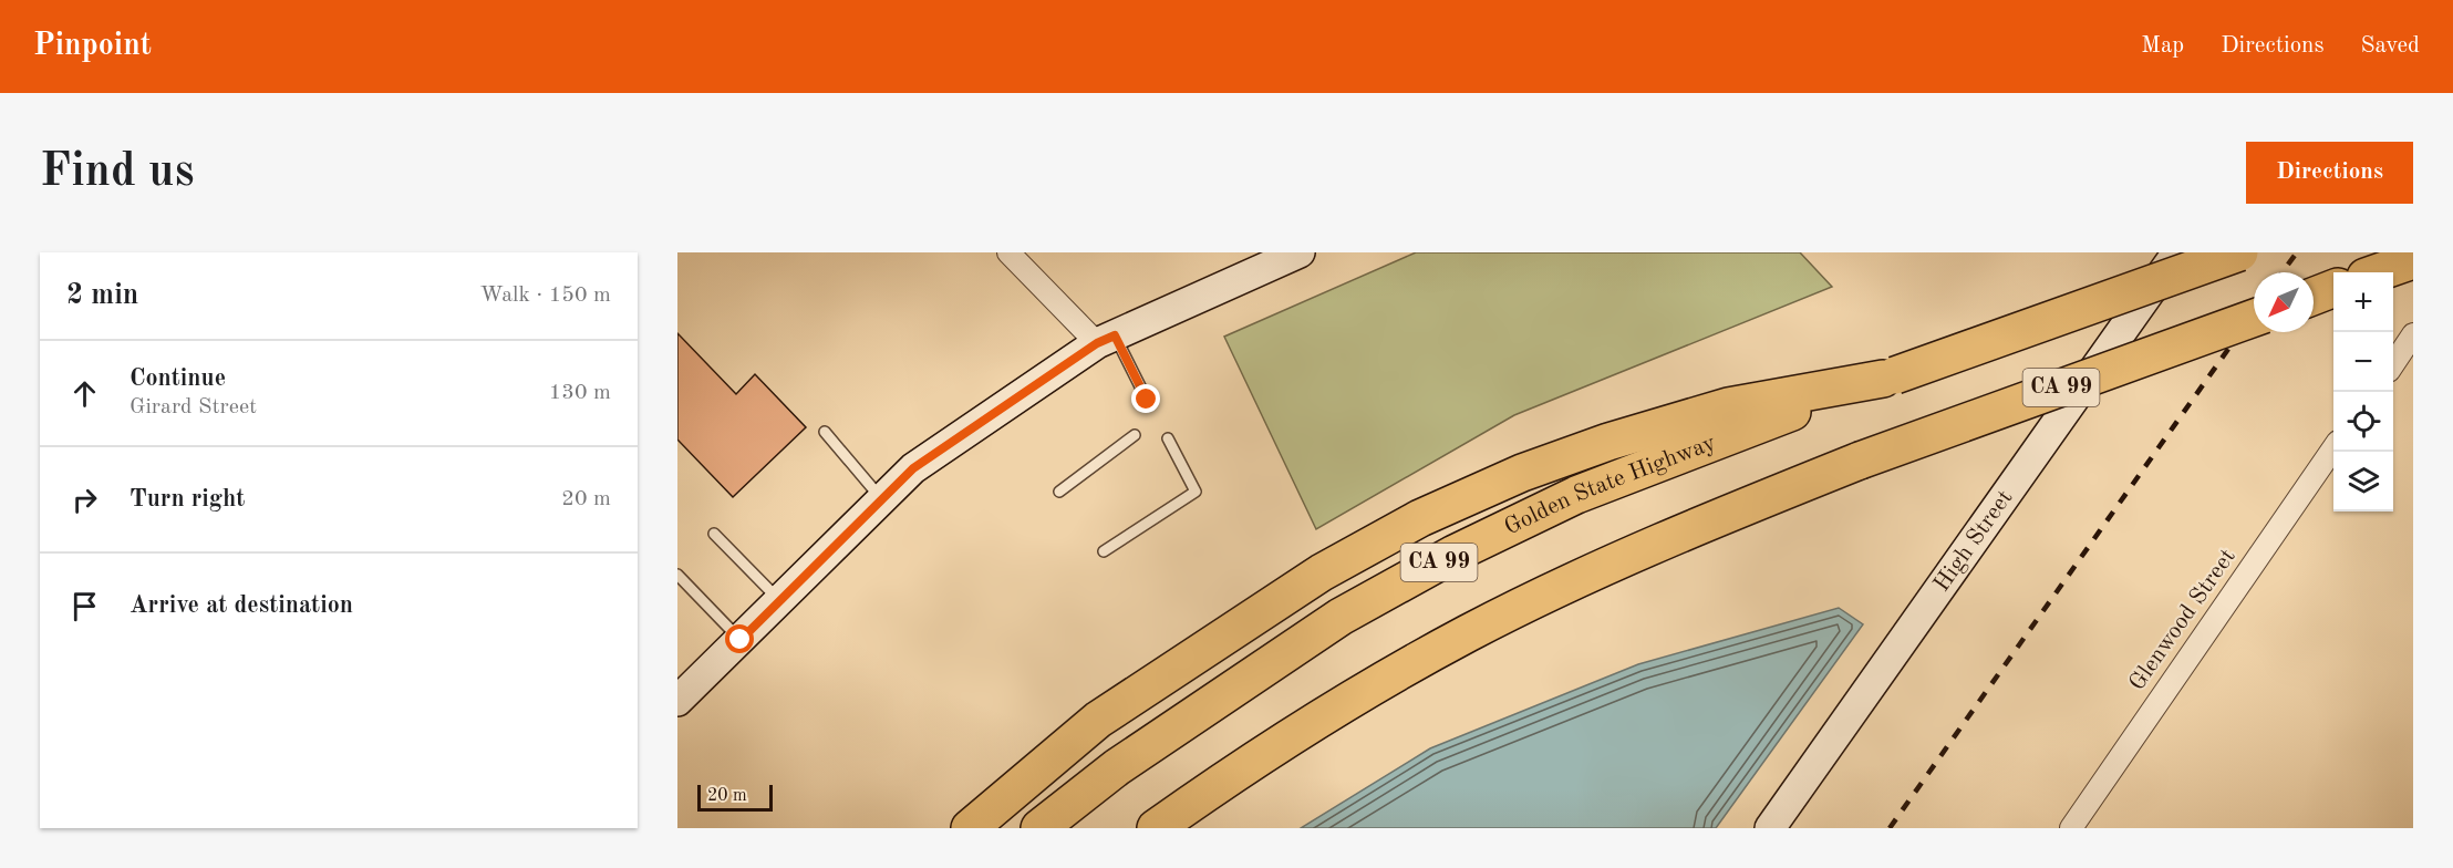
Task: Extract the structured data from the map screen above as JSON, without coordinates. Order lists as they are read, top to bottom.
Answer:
{
  "streets": {
    "highway": ["CA 99", "Golden State Highway"],
    "main road": ["High Street"],
    "street": ["Glenwood Street"]
  },
  "scale_bar": "20 m",
  "north": "bottom left",
  "page": {
    "header": "Pinpoint",
    "nav": ["Map", "Directions", "Saved"],
    "buttons": "Directions",
    "title": "Find us",
    "heading": ["2 min", "Walk · 150 m"],
    "map_buttons": ["+", "−"],
    "list": [
      ["Continue", "Girard Street", "130 m"],
      ["Turn right", "20 m"],
      "Arrive at destination"
    ],
    "scale": "20 m"
  }
}
